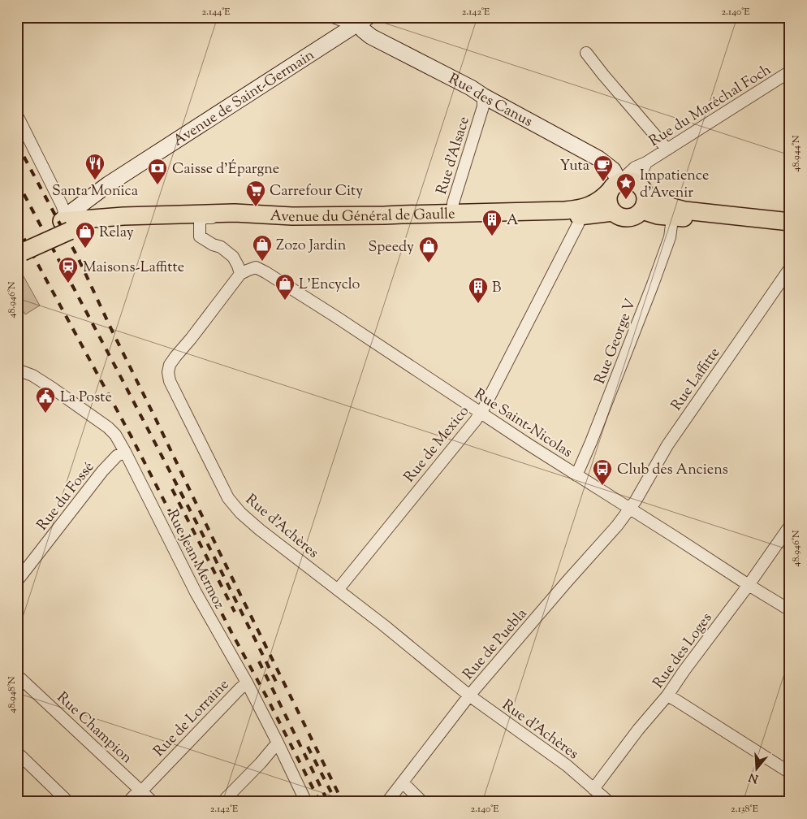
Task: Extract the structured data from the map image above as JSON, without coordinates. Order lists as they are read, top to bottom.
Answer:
{
  "streets": {
    "main road": ["Avenue de Saint-Germain", "Rue des Canus", "Avenue du Général de Gaulle"],
    "street": [
      "Rue du Maréchal Foch",
      "Rue d'Alsace",
      "Rue George V",
      "Rue Laffitte",
      "Rue Saint-Nicolas",
      "Rue de Mexico",
      "Rue du Fossé",
      "Rue d'Achères",
      "Rue Jean Mermoz",
      "Rue de Puebla",
      "Rue des Loges",
      "Rue de Lorraine",
      "Rue Champion"
    ]
  },
  "crossings": [
    ["Avenue de Saint-Germain", "Rue des Canus"],
    ["Avenue de Saint-Germain", "Avenue du Général de Gaulle"],
    ["Rue des Canus", "Rue du Maréchal Foch"],
    ["Rue des Canus", "Rue d'Alsace"],
    ["Rue des Canus", "Avenue du Général de Gaulle"],
    ["Rue du Maréchal Foch", "Avenue du Général de Gaulle"],
    ["Rue d'Alsace", "Avenue du Général de Gaulle"],
    ["Avenue du Général de Gaulle", "Rue de Mexico"],
    ["Rue George V", "Rue Saint-Nicolas"],
    ["Rue Laffitte", "Rue Saint-Nicolas"],
    ["Rue Laffitte", "Rue de Puebla"],
    ["Rue Saint-Nicolas", "Rue de Mexico"],
    ["Rue Saint-Nicolas", "Rue d'Achères"],
    ["Rue Saint-Nicolas", "Rue de Puebla"],
    ["Rue Saint-Nicolas", "Rue des Loges"],
    ["Rue de Mexico", "Rue d'Achères"],
    ["Rue du Fossé", "Rue Jean Mermoz"],
    ["Rue d'Achères", "Rue de Puebla"],
    ["Rue d'Achères", "Rue des Loges"],
    ["Rue Jean Mermoz", "Rue de Lorraine"],
    ["Rue de Lorraine", "Rue Champion"]
  ],
  "places": {
    "restaurant": ["Santa Monica"],
    "cafe": ["Yuta"],
    "bank": ["Caisse d'Épargne"],
    "place": ["Impatience d'Avenir"],
    "supermarket": ["Carrefour City"],
    "building": ["A", "B"],
    "shop": [
      "Relay",
      "Zozo Jardin",
      "Speedy",
      "L'Encyclo"
    ],
    "station": ["Maisons-Laffitte"],
    "public building": ["La Poste"],
    "bus stop": ["Club des Anciens"]
  },
  "north": "bottom",
  "coordinates": [
    "2.144°E",
    "2.142°E",
    "2.140°E",
    "48.944°N",
    "48.946°N",
    "48.948°N",
    "2.138°E"
  ]
}
